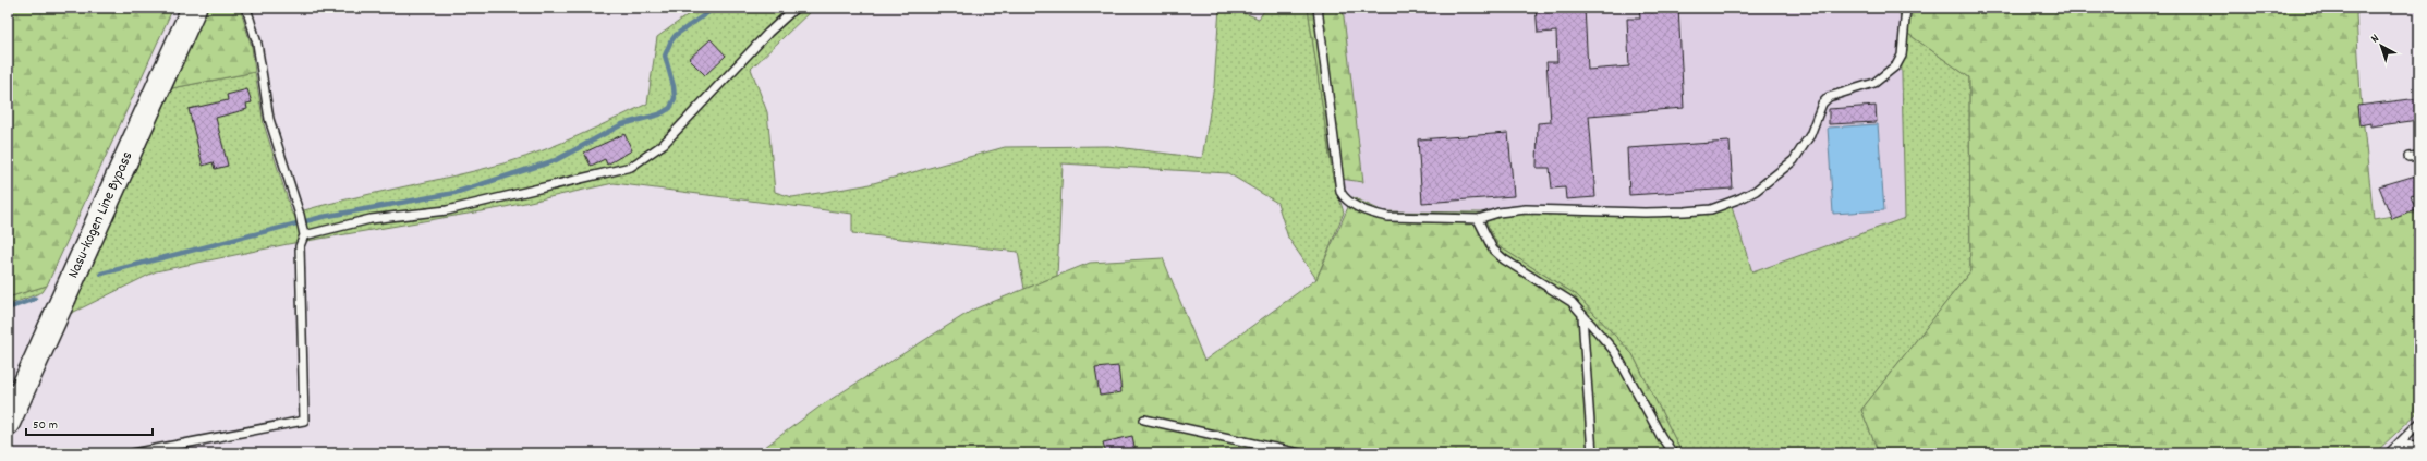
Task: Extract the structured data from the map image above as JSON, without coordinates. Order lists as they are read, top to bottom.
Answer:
{
  "streets": {
    "main road": ["Nasu-kogen Line Bypass"]
  },
  "scale_bar": "50 m",
  "north": "top left"
}
